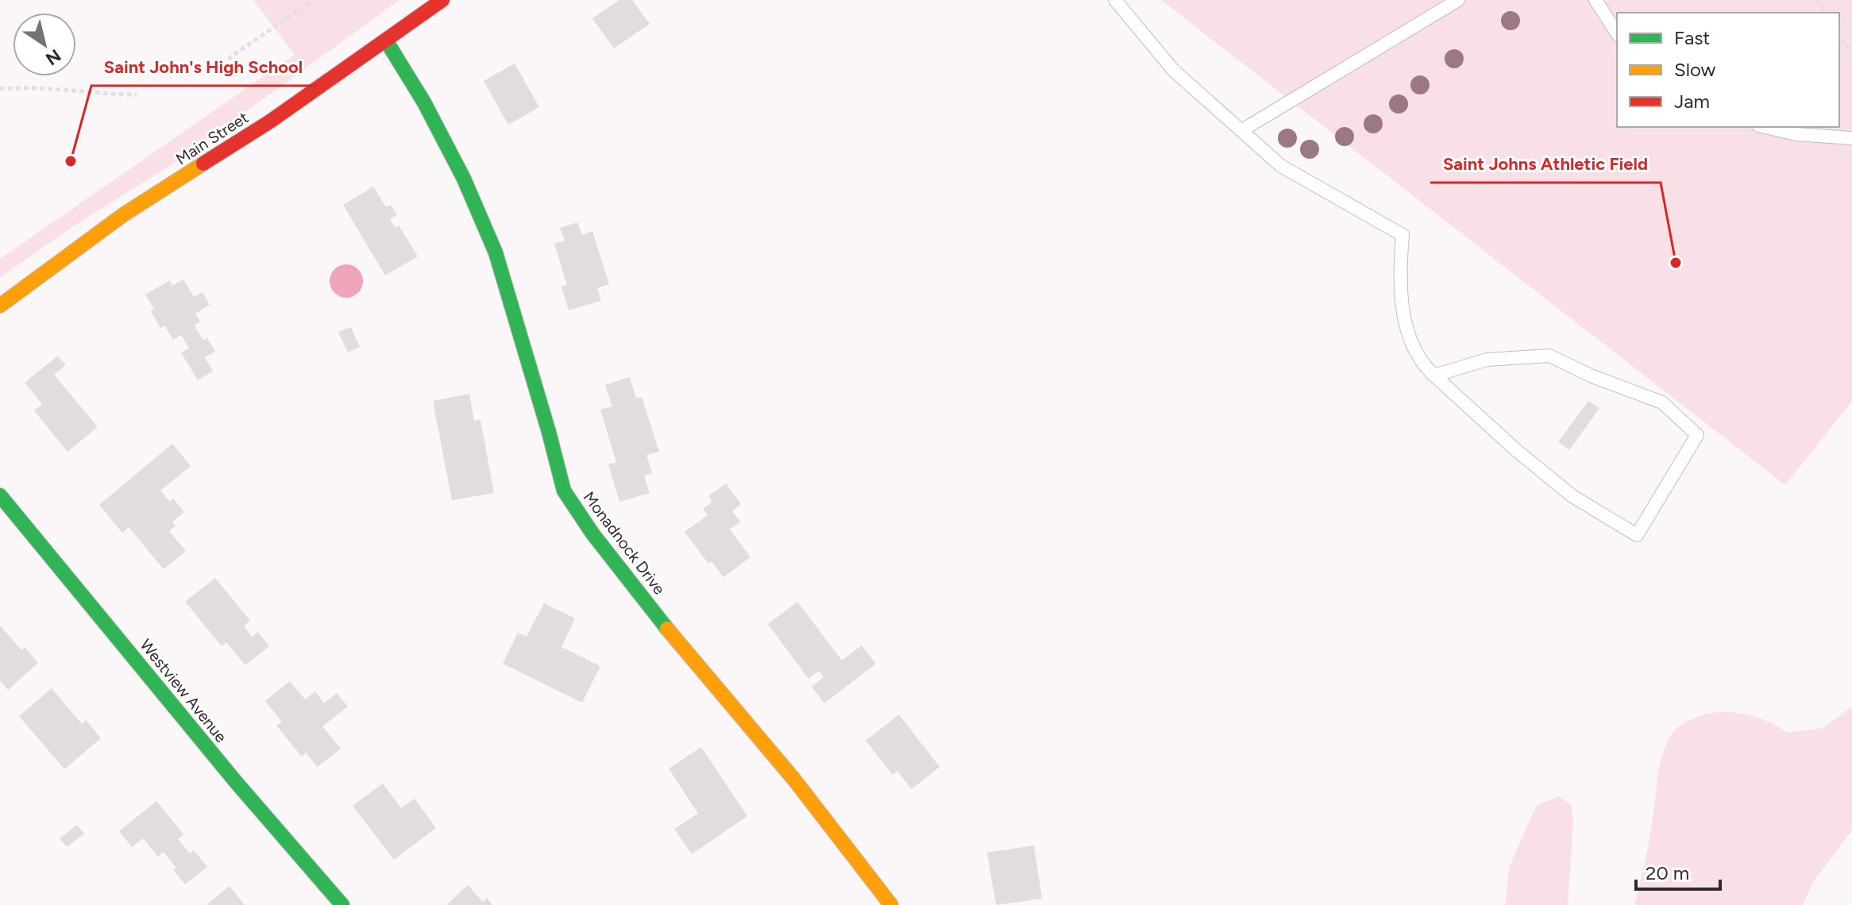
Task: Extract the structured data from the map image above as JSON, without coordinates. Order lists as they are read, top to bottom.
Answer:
{
  "streets": {
    "street": ["Main Street", "Monadnock Drive", "Westview Avenue"]
  },
  "crossings": [
    ["Main Street", "Monadnock Drive"]
  ],
  "places": ["Saint John's High School", "Saint Johns Athletic Field"],
  "legend": ["Fast", "Slow", "Jam"],
  "scale_bar": "20 m",
  "north": "bottom right"
}
